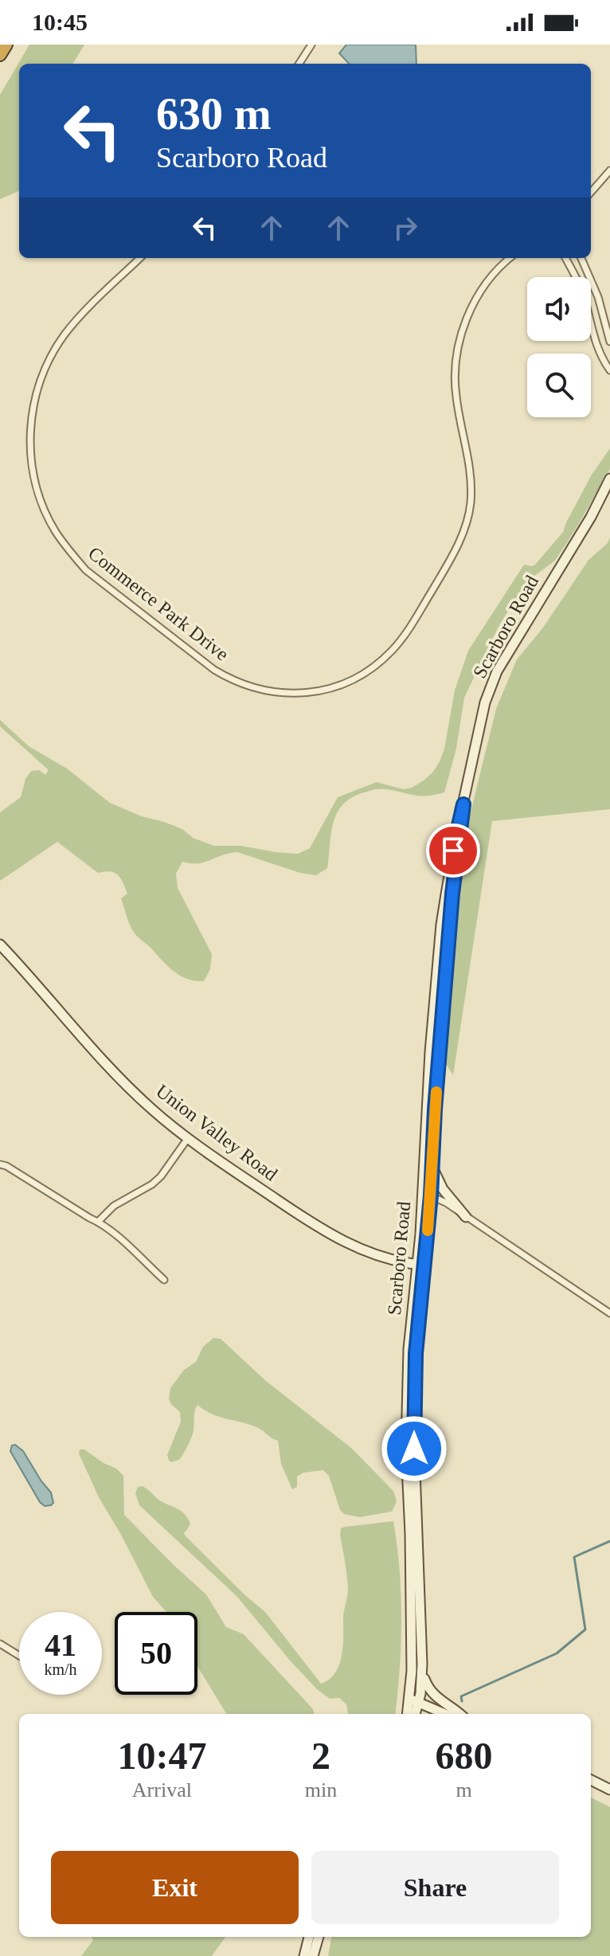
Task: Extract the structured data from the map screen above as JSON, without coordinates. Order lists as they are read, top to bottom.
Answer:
{
  "streets": {
    "main road": ["Scarboro Road", "Union Valley Road"],
    "street": ["Commerce Park Drive"]
  },
  "crossings": [
    ["Scarboro Road", "Union Valley Road"]
  ],
  "page": {
    "status": "10:45",
    "turn": ["630 m", "Scarboro Road"],
    "speed": "41 km/h",
    "limit": "50",
    "eta": [
      "10:47",
      "Arrival",
      "2",
      "min",
      "680",
      "m"
    ],
    "buttons": ["Exit", "Share"]
  }
}
